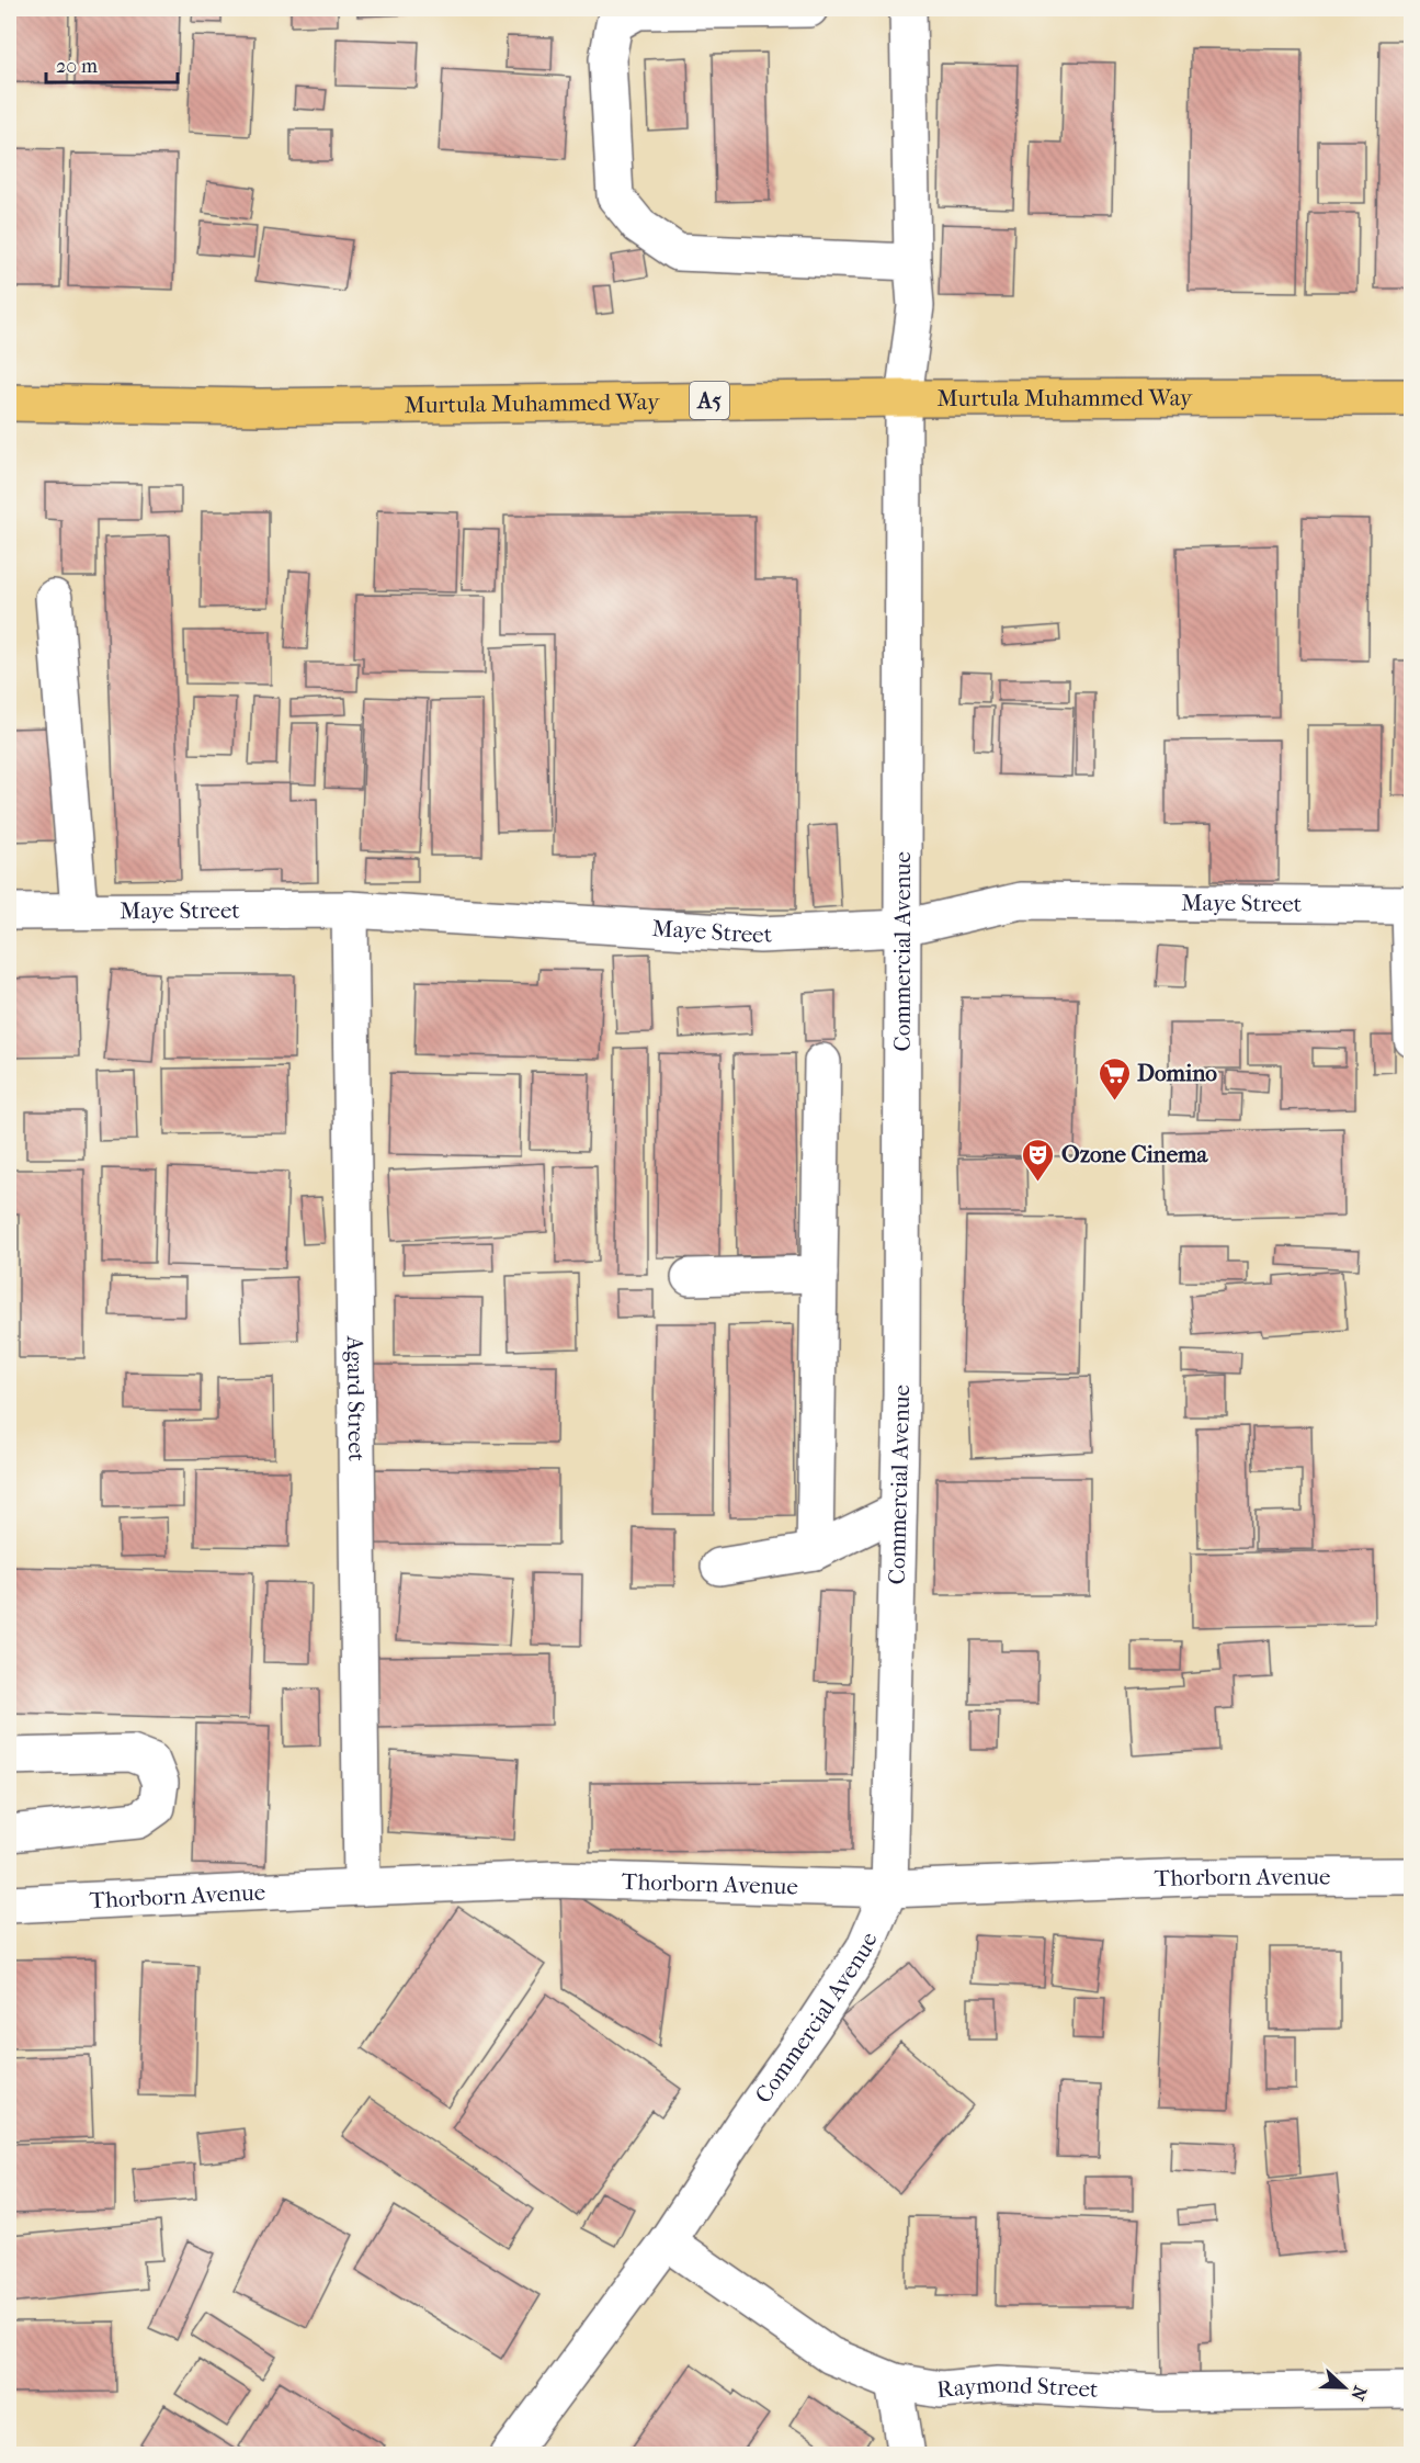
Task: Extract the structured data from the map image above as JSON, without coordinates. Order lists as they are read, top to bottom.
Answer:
{
  "streets": {
    "main road": ["Murtula Muhammed Way", "A5"],
    "street": [
      "Maye Street",
      "Commercial Avenue",
      "Agard Street",
      "Thorborn Avenue",
      "Raymond Street"
    ]
  },
  "crossings": [
    ["Murtula Muhammed Way", "Commercial Avenue"],
    ["Maye Street", "Commercial Avenue"],
    ["Maye Street", "Agard Street"],
    ["Commercial Avenue", "Thorborn Avenue"],
    ["Commercial Avenue", "Raymond Street"],
    ["Agard Street", "Thorborn Avenue"]
  ],
  "places": {
    "supermarket": ["Domino"],
    "theatre": ["Ozone Cinema"]
  },
  "scale_bar": "20 m",
  "north": "right"
}
